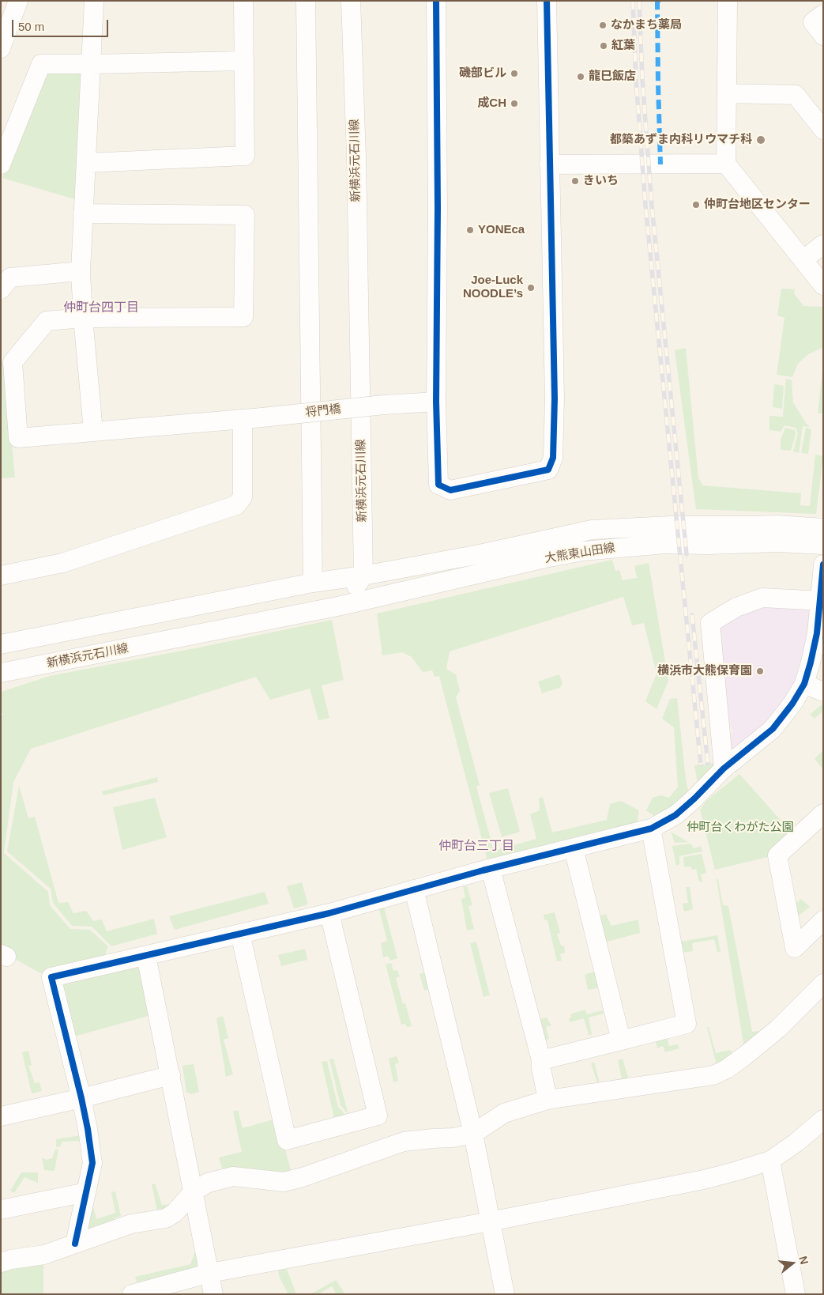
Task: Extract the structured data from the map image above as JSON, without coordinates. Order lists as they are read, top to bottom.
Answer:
{
  "streets": {
    "street": ["新横浜元石川線", "将門橋", "大熊東山田線"]
  },
  "crossings": [
    ["新横浜元石川線", "大熊東山田線"]
  ],
  "districts": ["仲町台四丁目", "仲町台三丁目"],
  "parks": ["仲町台くわがた公園"],
  "places": [
    "なかまち薬局",
    "紅葉",
    "磯部ビル",
    "龍巳飯店",
    "成CH",
    "都築あずま内科リウマチ科",
    "きいち",
    "仲町台地区センター",
    "YONEca",
    "Joe-Luck NOODLE’s",
    "横浜市大熊保育園"
  ],
  "scale_bar": "50 m",
  "north": "right"
}
